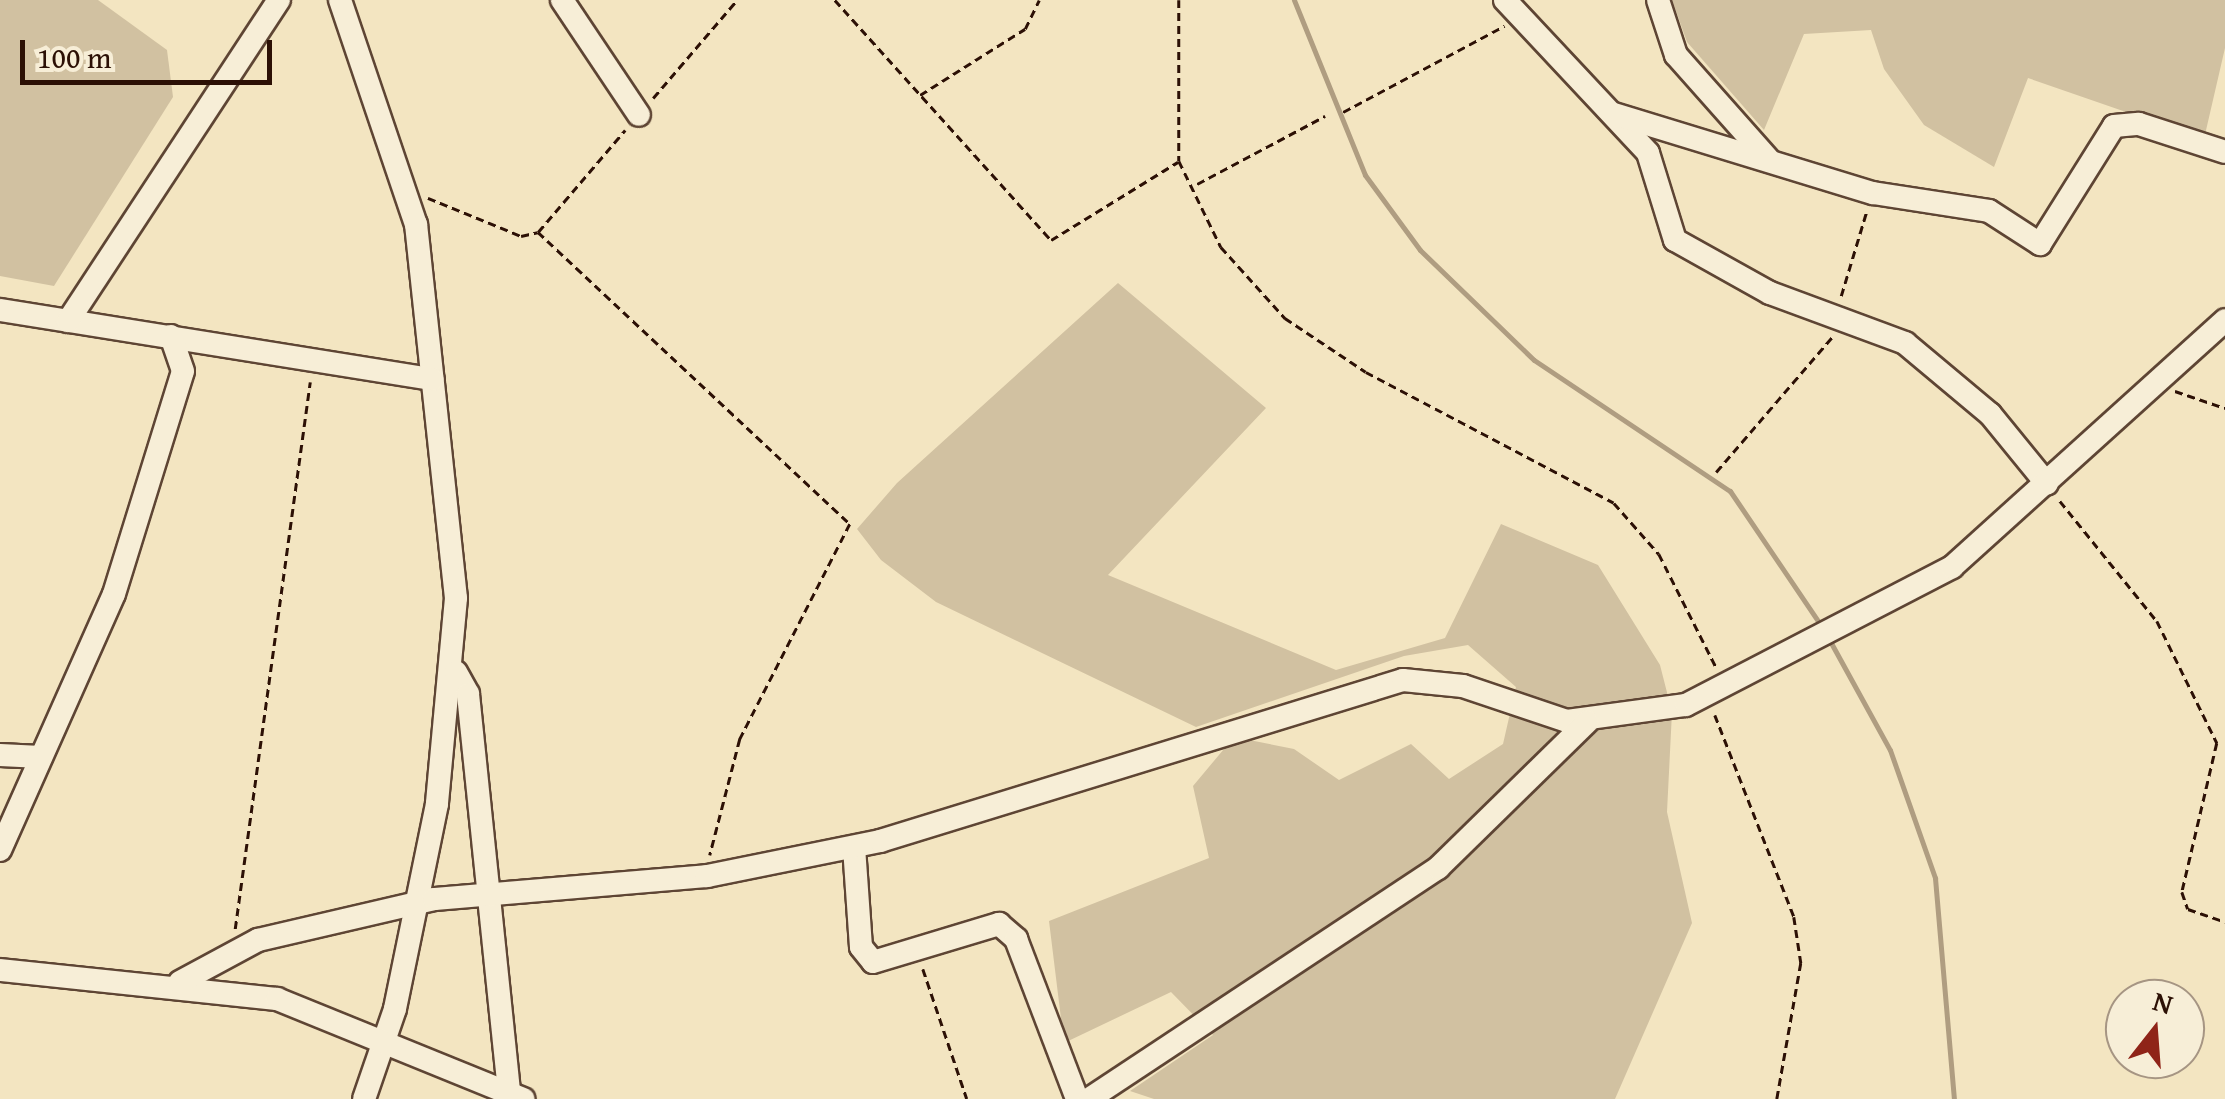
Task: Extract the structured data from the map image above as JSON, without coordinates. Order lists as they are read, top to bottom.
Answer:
{
  "scale_bar": "100 m",
  "north": "top"
}
